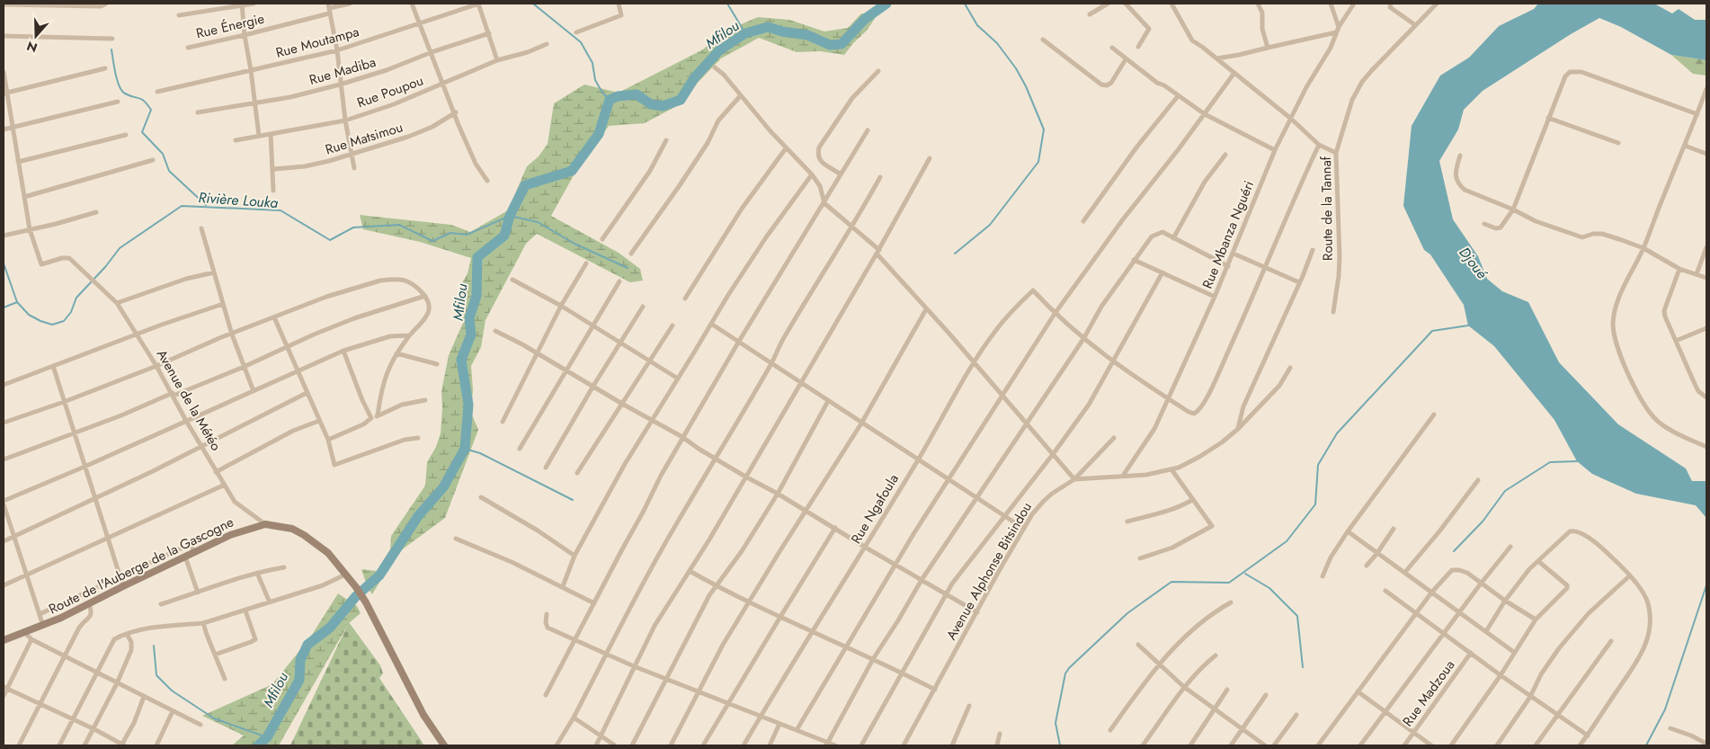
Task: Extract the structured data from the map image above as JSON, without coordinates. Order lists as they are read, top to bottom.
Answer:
{
  "streets": {
    "street": [
      "Rue Énergie",
      "Rue Moutampa",
      "Rue Madiba",
      "Rue Poupou",
      "Rue Matsimou",
      "Route de la Tannaf",
      "Rue Mbanza Nguéri",
      "Avenue de la Météo",
      "Rue Ngafoula",
      "Route de l'Auberge de la Gascogne",
      "Avenue Alphonse Bitsindou",
      "Rue Madzoua"
    ]
  },
  "crossings": [
    ["Rue Mbanza Nguéri", "Avenue Alphonse Bitsindou"],
    ["Avenue de la Météo", "Route de l'Auberge de la Gascogne"]
  ],
  "water": ["Mfilou", "Rivière Louka", "Djoué"],
  "north": "bottom"
}
